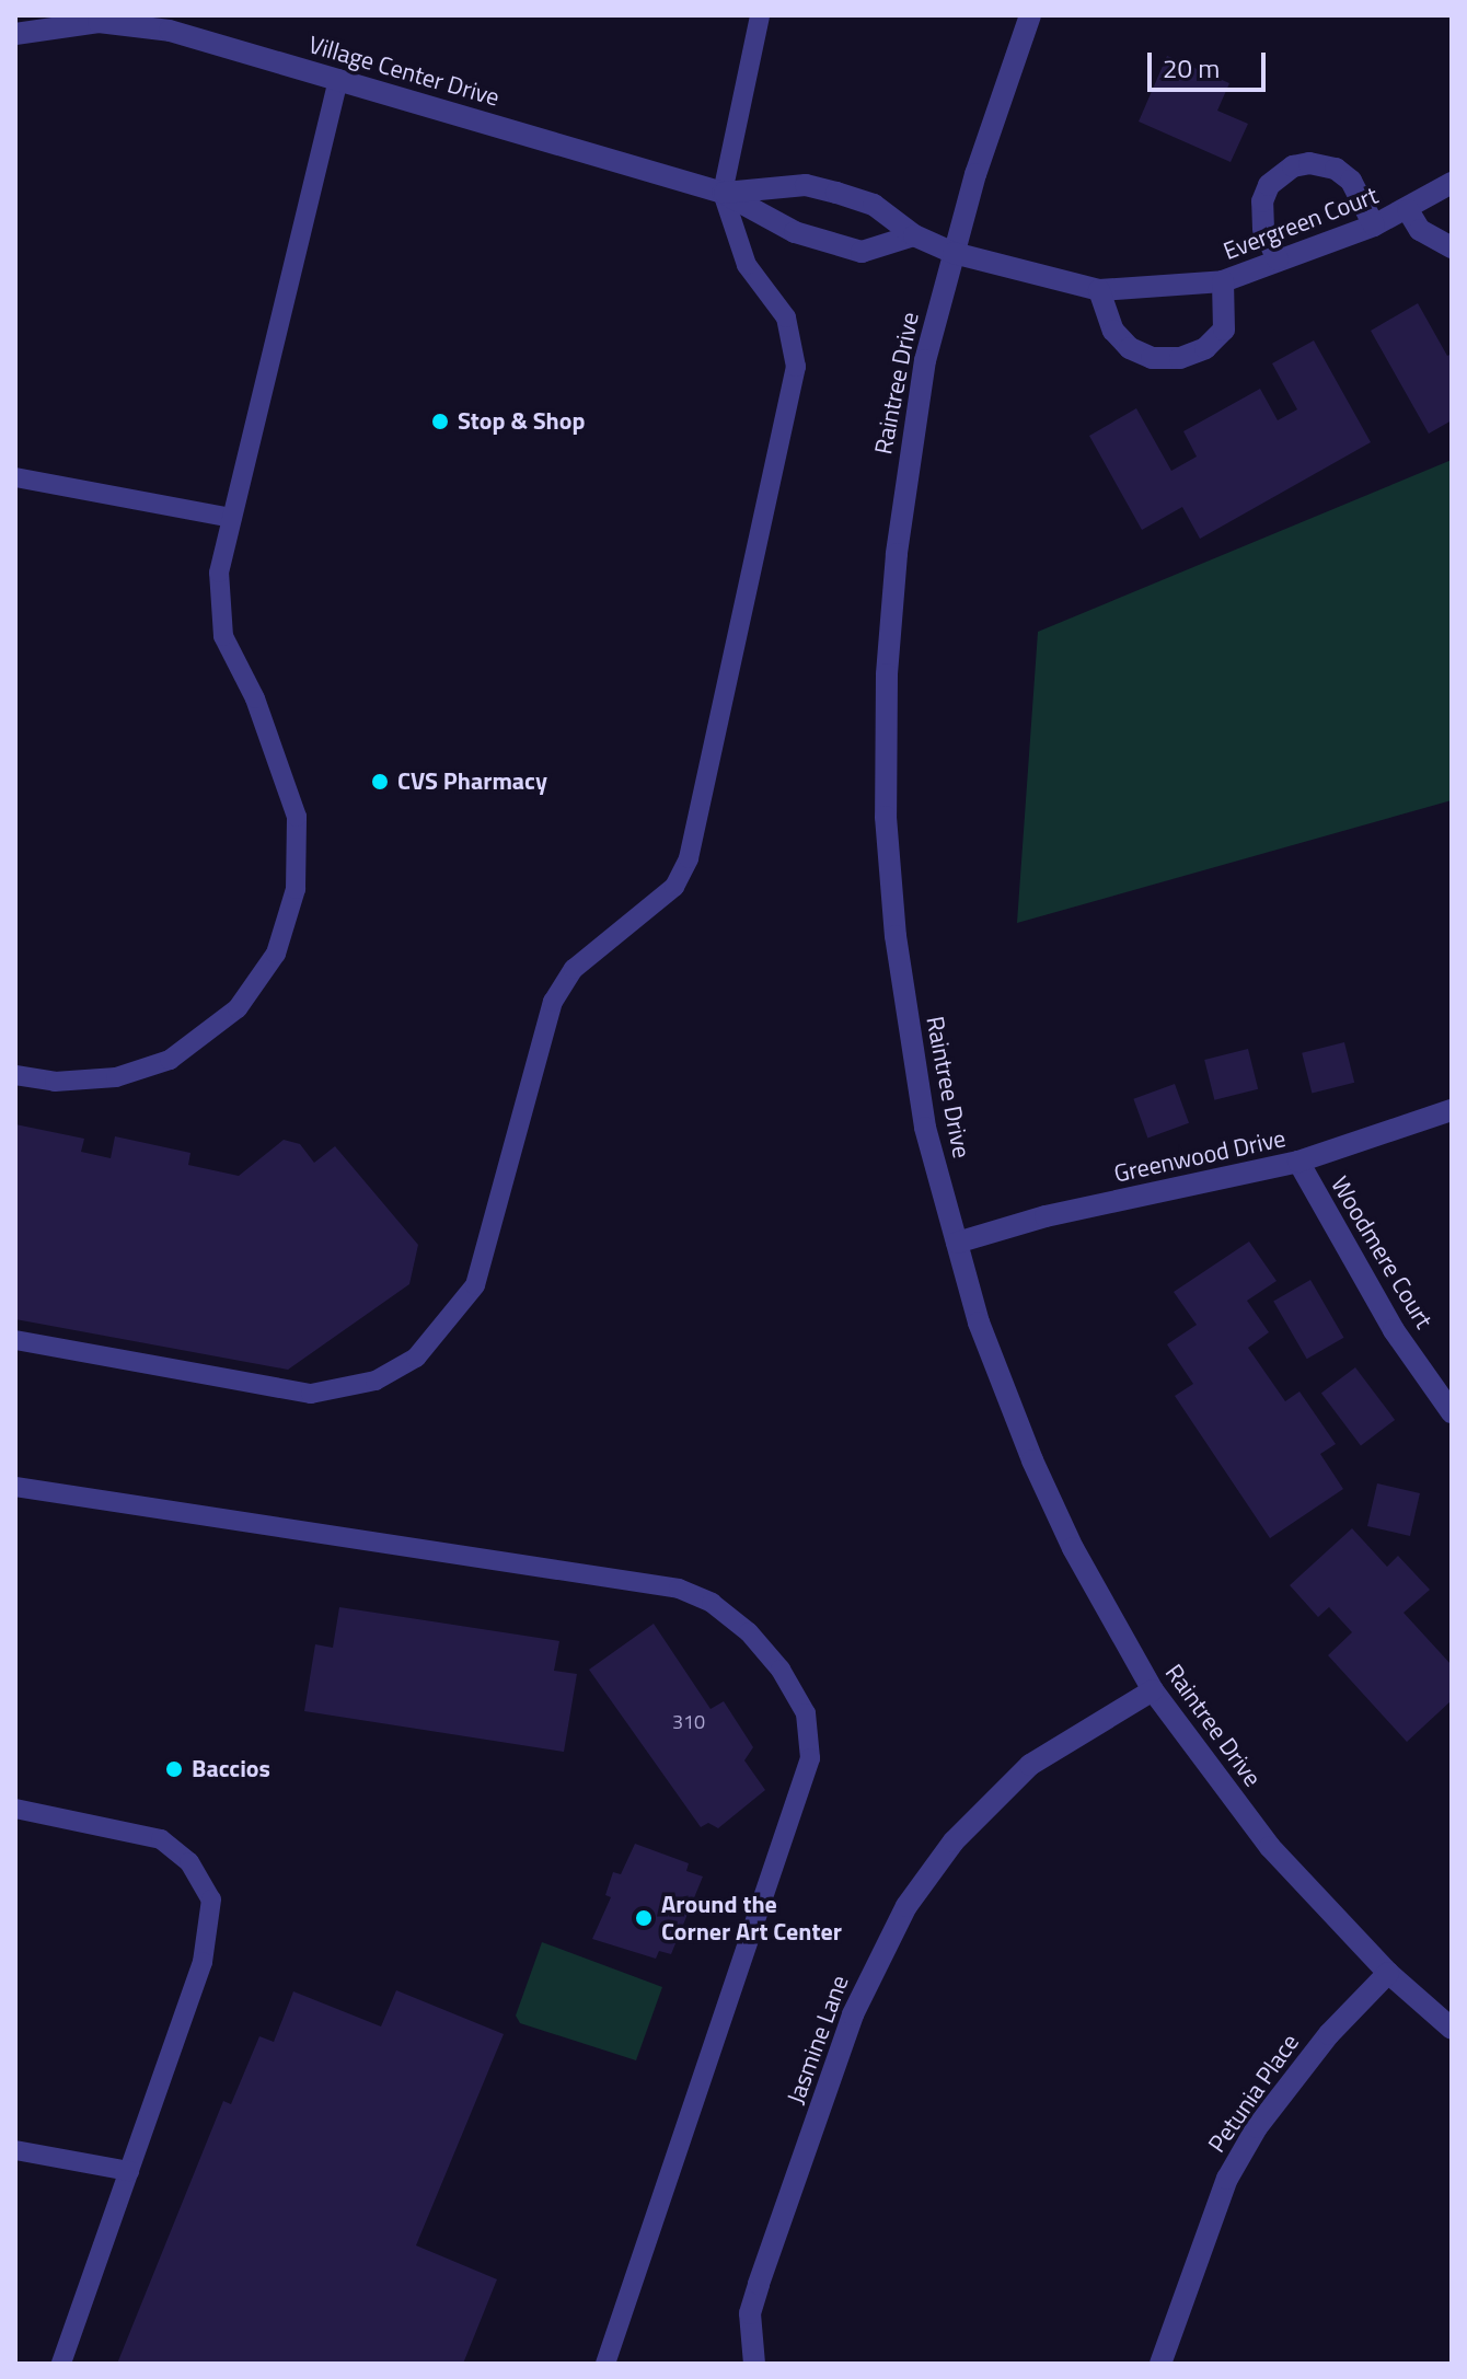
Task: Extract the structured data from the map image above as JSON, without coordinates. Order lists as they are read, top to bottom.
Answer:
{
  "streets": {
    "street": [
      "Village Center Drive",
      "Evergreen Court",
      "Raintree Drive",
      "Greenwood Drive",
      "Woodmere Court",
      "Jasmine Lane",
      "Petunia Place"
    ]
  },
  "crossings": [
    ["Village Center Drive", "Evergreen Court"],
    ["Village Center Drive", "Raintree Drive"],
    ["Evergreen Court", "Raintree Drive"],
    ["Raintree Drive", "Greenwood Drive"],
    ["Raintree Drive", "Jasmine Lane"],
    ["Raintree Drive", "Petunia Place"],
    ["Greenwood Drive", "Woodmere Court"]
  ],
  "places": [
    "Stop & Shop",
    "CVS Pharmacy",
    "Baccios",
    "Around the Corner Art Center"
  ],
  "house_numbers": ["310"],
  "scale_bar": "20 m"
}
